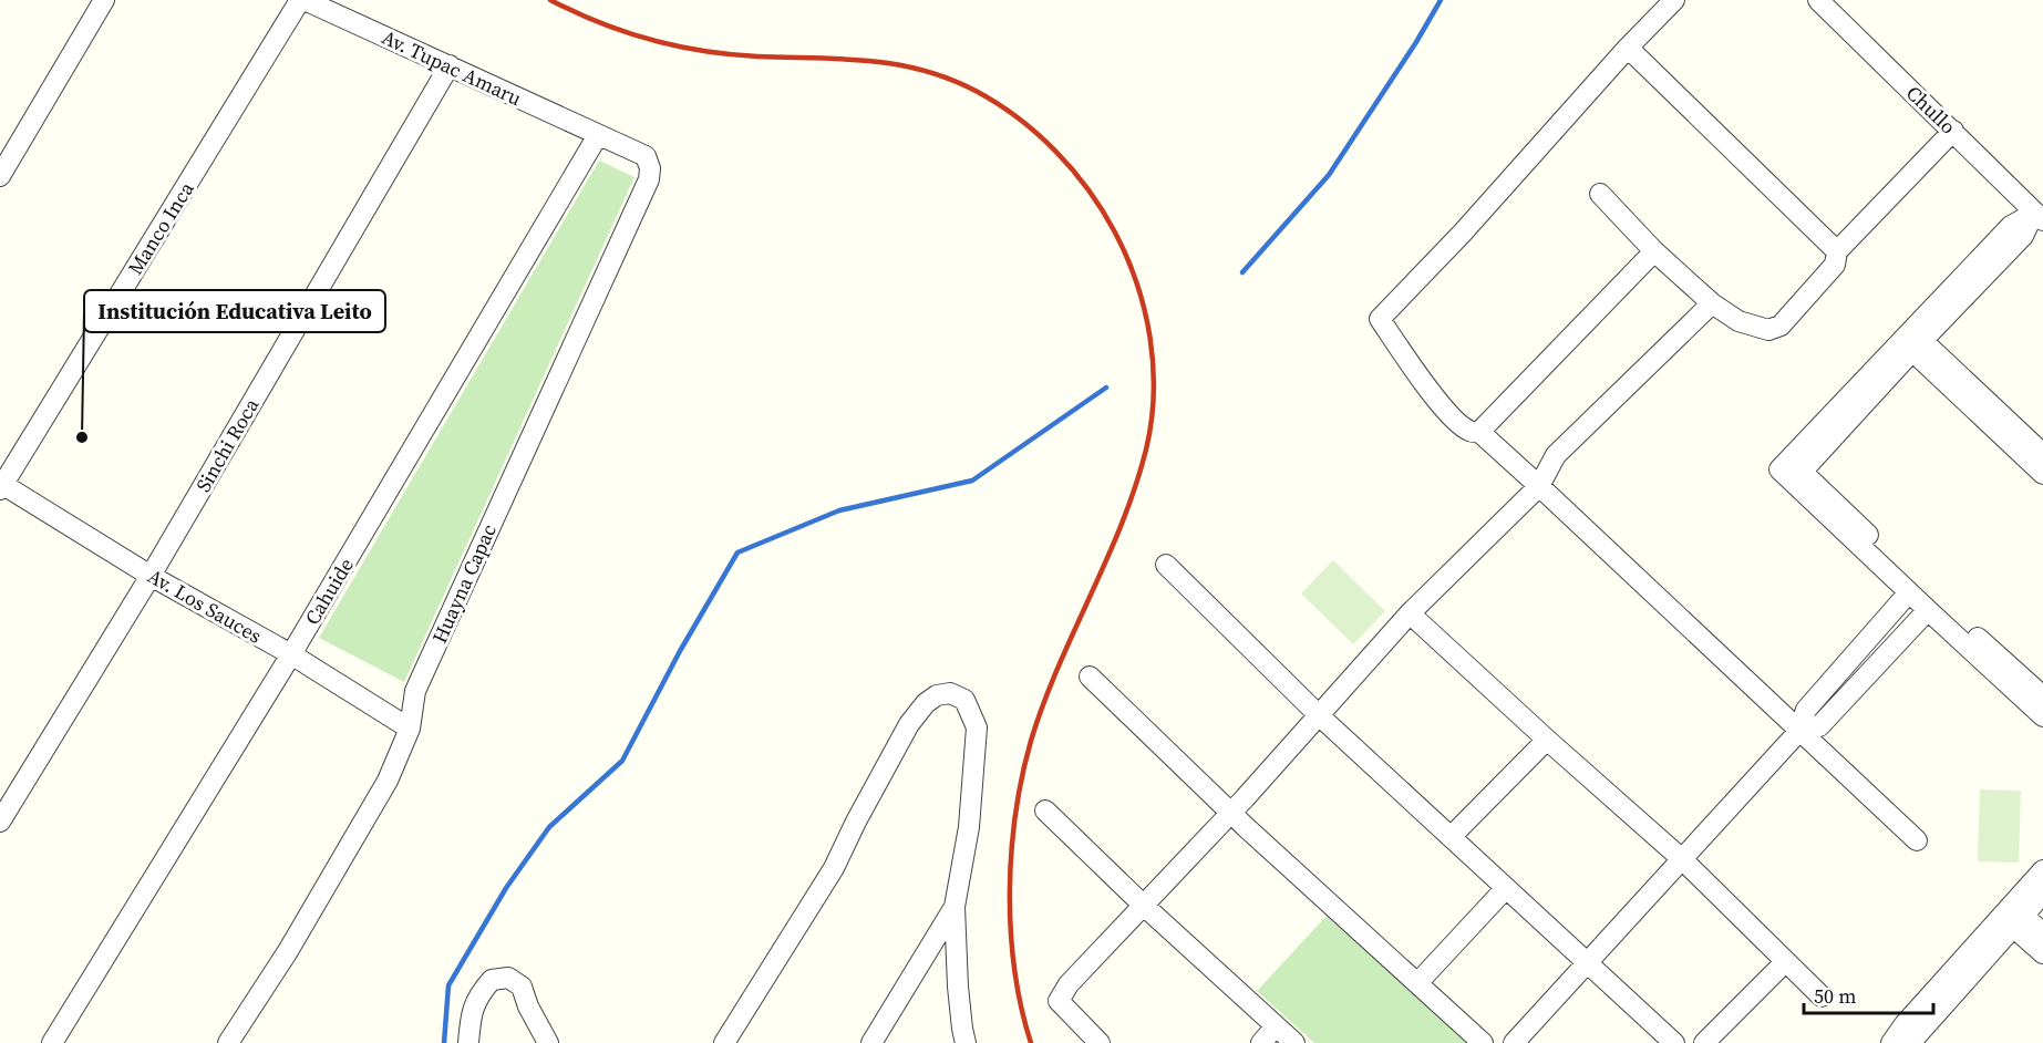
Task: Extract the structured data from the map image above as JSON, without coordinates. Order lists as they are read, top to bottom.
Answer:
{
  "streets": {
    "street": [
      "Av. Tupac Amaru",
      "Chullo",
      "Manco Inca",
      "Sinchi Roca",
      "Huayna Capac",
      "Cahuide",
      "Av. Los Sauces"
    ]
  },
  "crossings": [
    ["Av. Tupac Amaru", "Manco Inca"],
    ["Av. Tupac Amaru", "Sinchi Roca"],
    ["Av. Tupac Amaru", "Huayna Capac"],
    ["Av. Tupac Amaru", "Cahuide"],
    ["Manco Inca", "Av. Los Sauces"],
    ["Sinchi Roca", "Av. Los Sauces"],
    ["Huayna Capac", "Cahuide"],
    ["Huayna Capac", "Av. Los Sauces"],
    ["Cahuide", "Av. Los Sauces"]
  ],
  "places": ["Institución Educativa Leito"],
  "scale_bar": "50 m"
}
